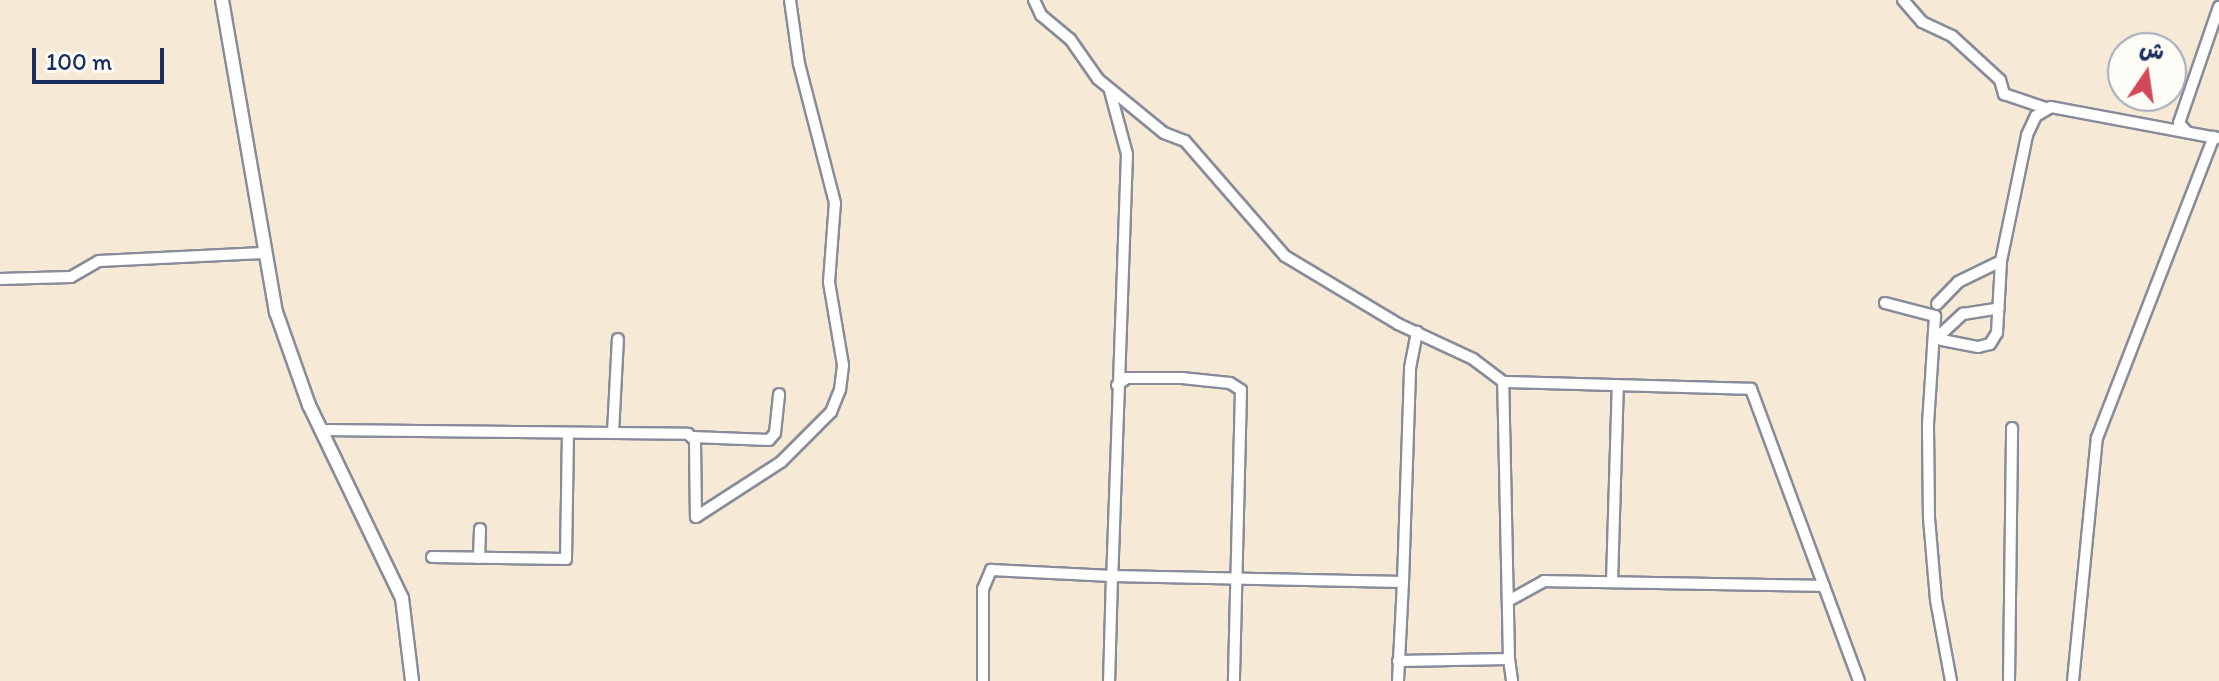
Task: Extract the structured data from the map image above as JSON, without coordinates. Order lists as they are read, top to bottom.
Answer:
{
  "scale_bar": "100 m",
  "north": "top"
}
